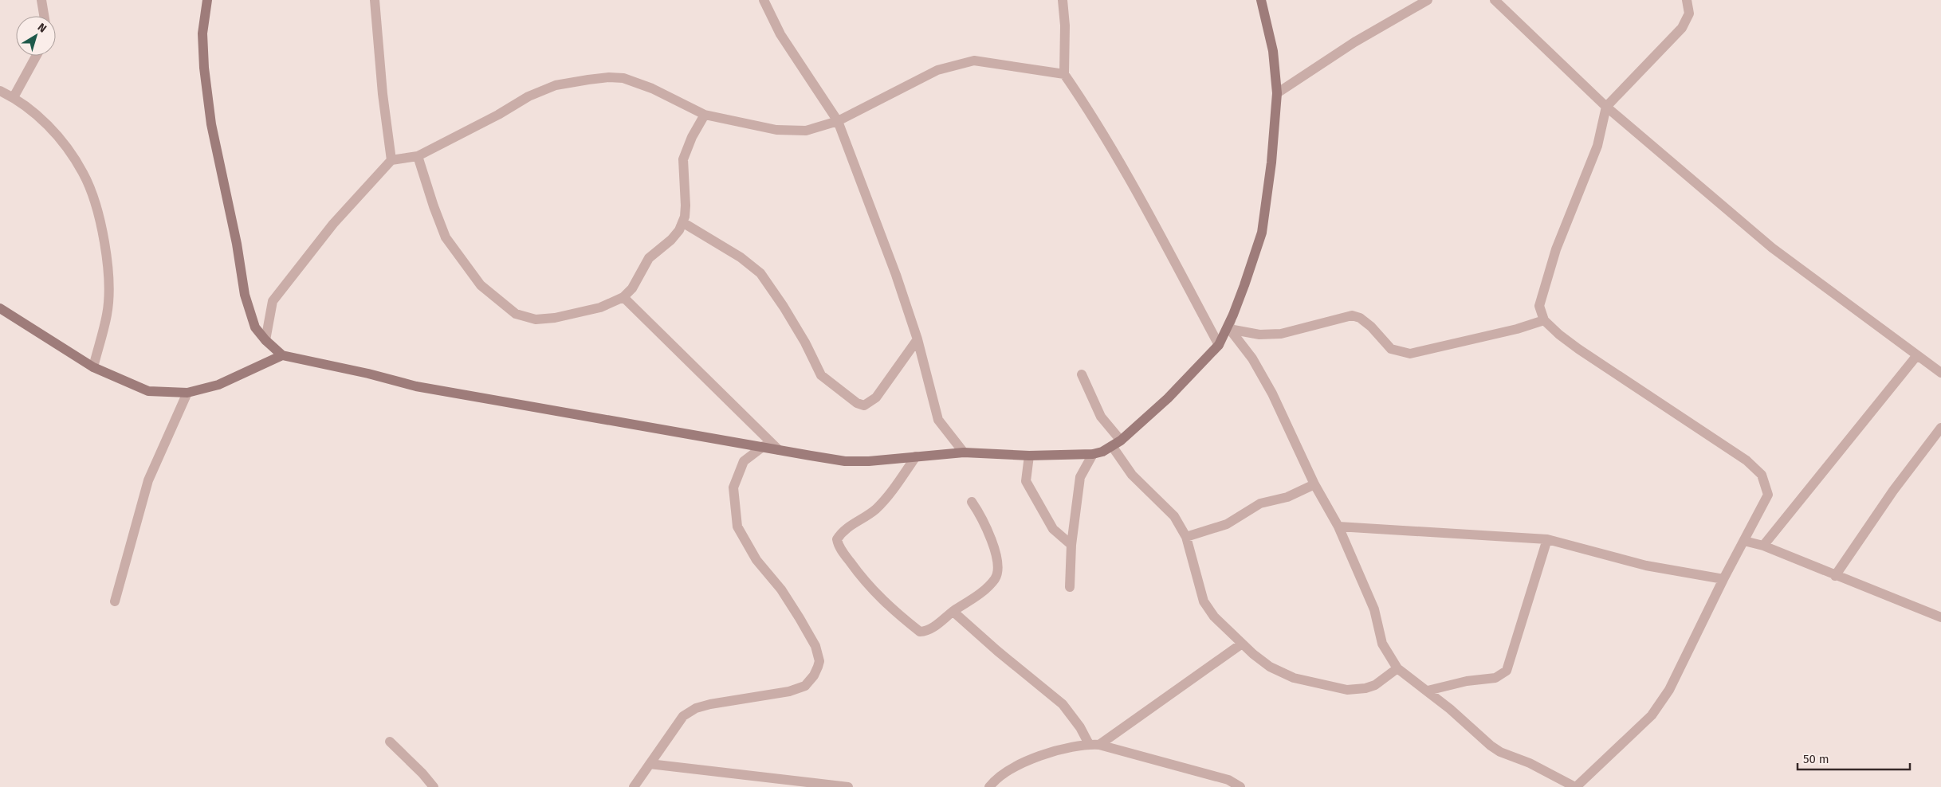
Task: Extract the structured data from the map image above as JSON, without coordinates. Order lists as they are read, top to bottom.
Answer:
{
  "scale_bar": "50 m",
  "north": "top right"
}
